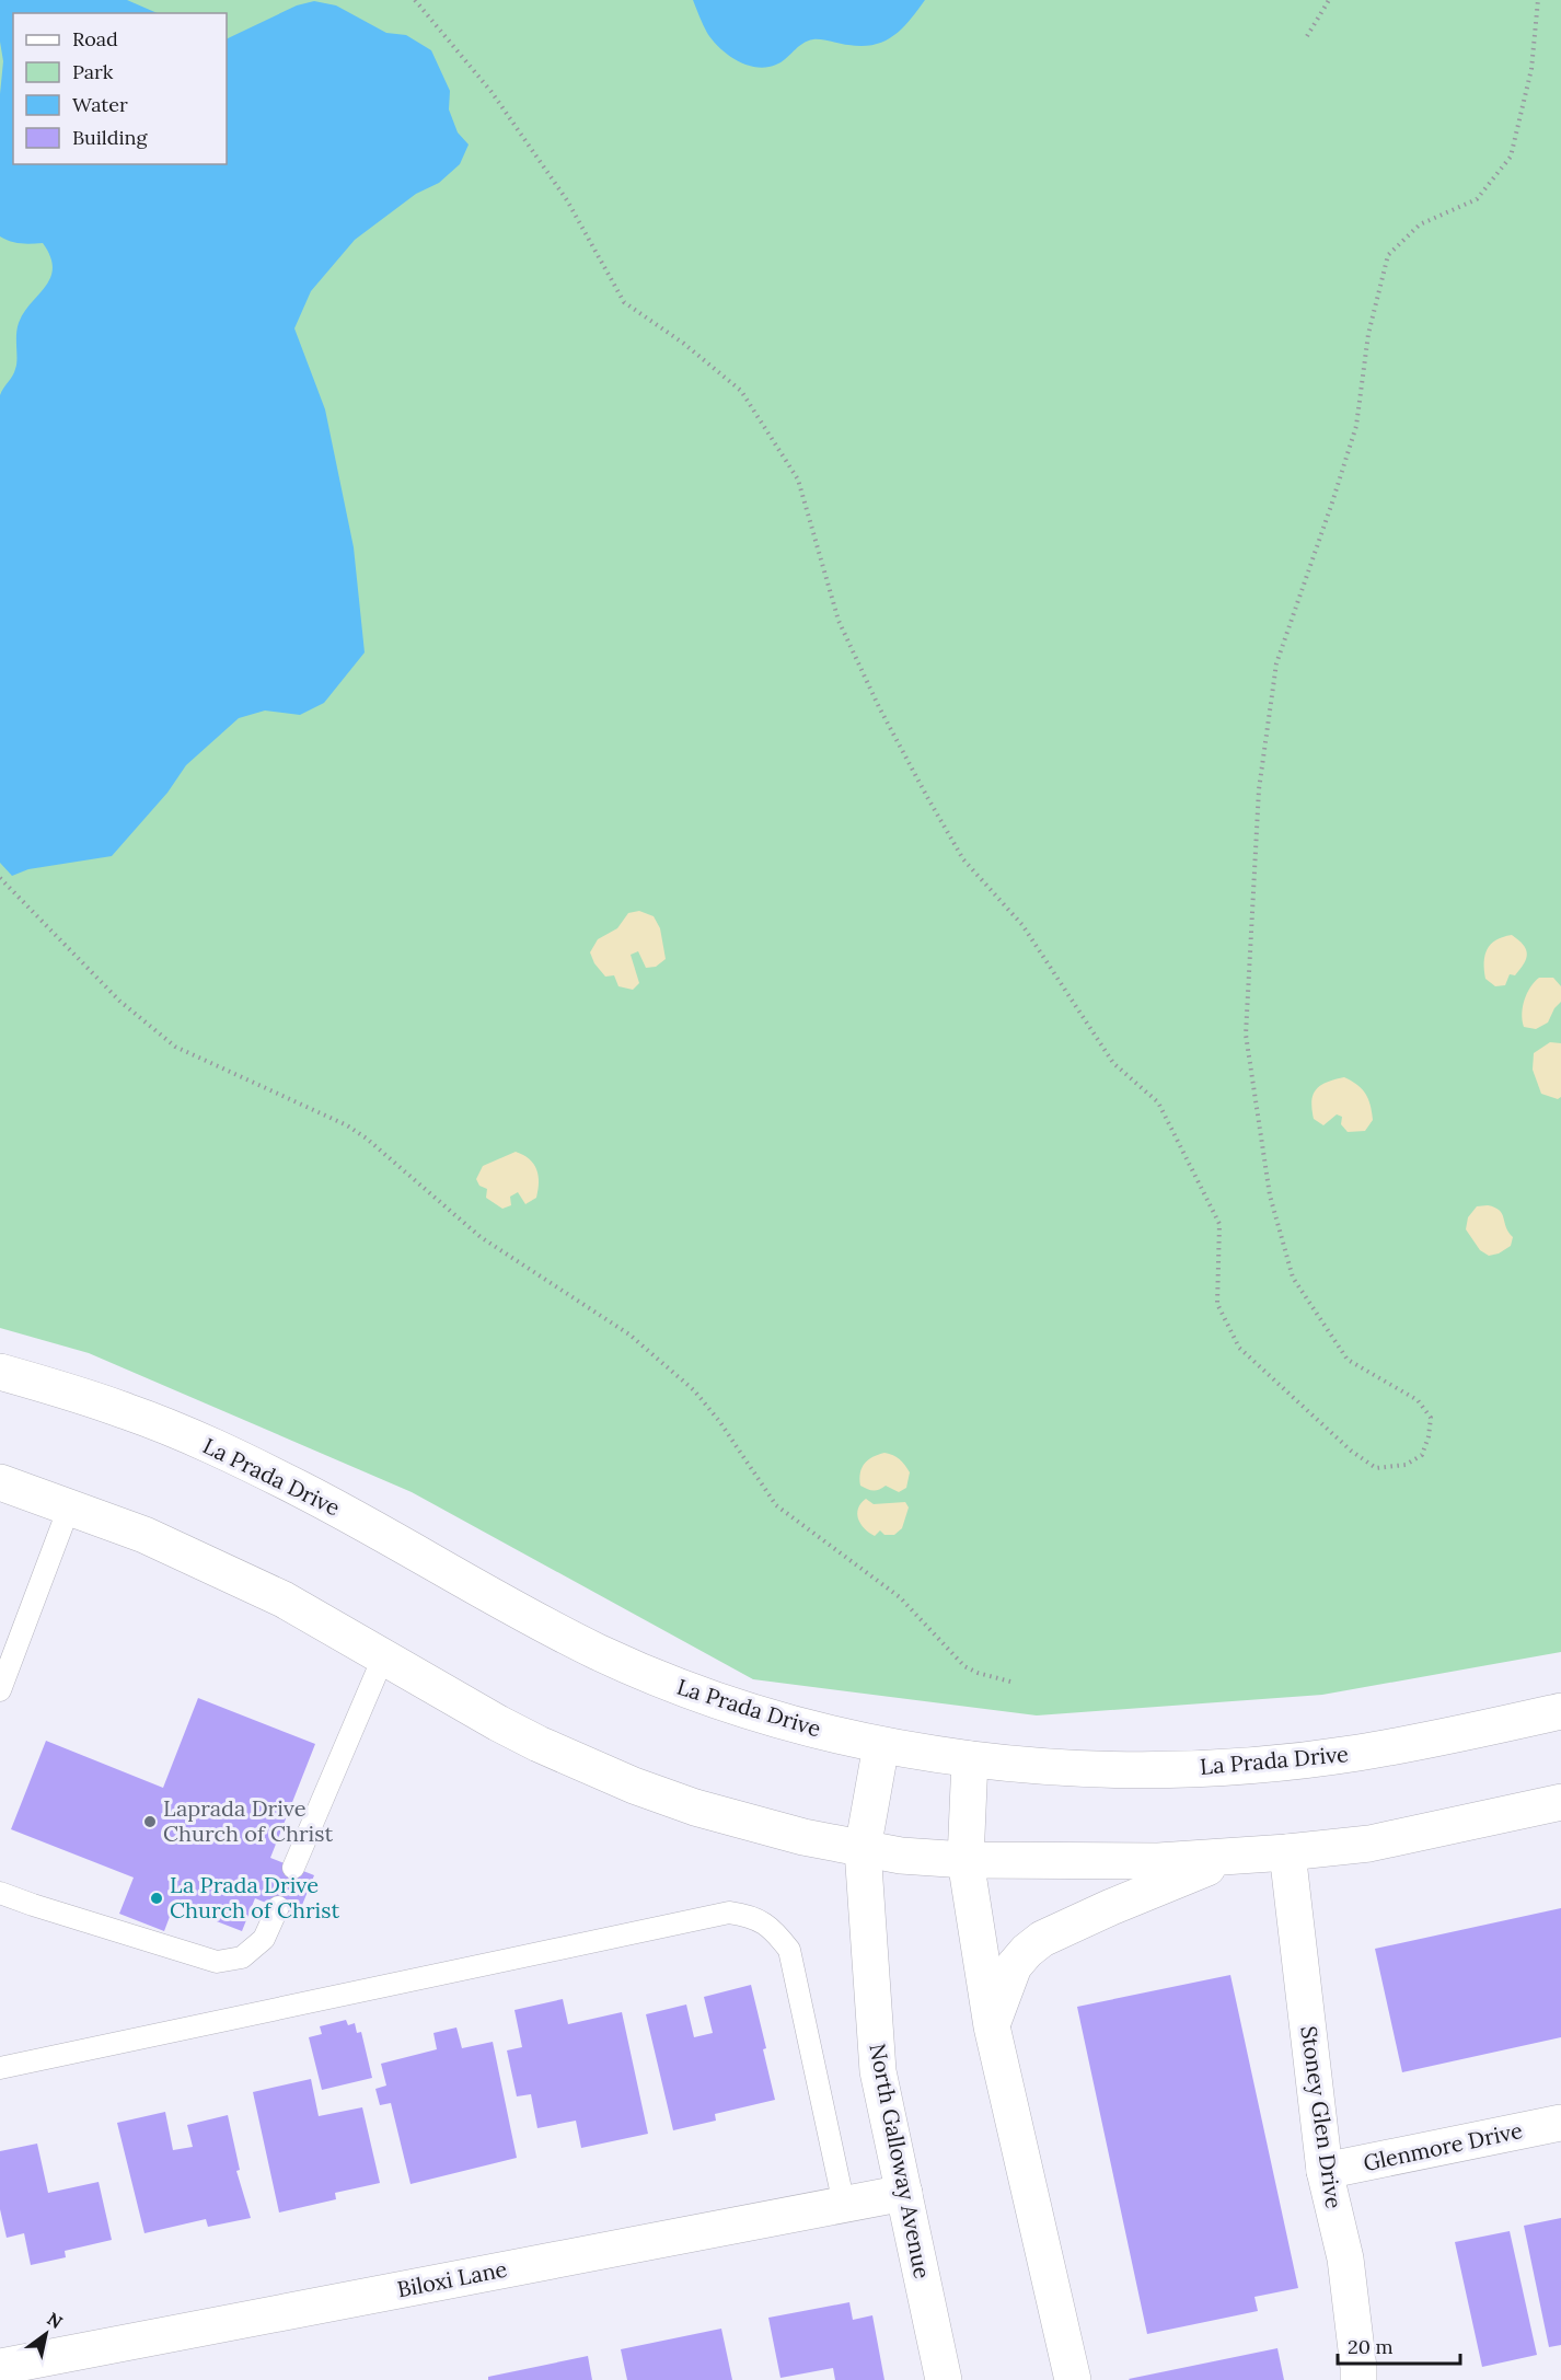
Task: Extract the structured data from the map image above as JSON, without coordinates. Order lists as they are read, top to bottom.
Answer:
{
  "streets": {
    "main road": [
      "La Prada Drive",
      "Stoney Glen Drive",
      "Glenmore Drive",
      "North Galloway Avenue",
      "Biloxi Lane"
    ]
  },
  "crossings": [
    ["La Prada Drive", "North Galloway Avenue"],
    ["Stoney Glen Drive", "Glenmore Drive"],
    ["North Galloway Avenue", "Biloxi Lane"]
  ],
  "places": ["Laprada Drive Church of Christ", "La Prada Drive Church of Christ"],
  "legend": [
    "Road",
    "Park",
    "Water",
    "Building"
  ],
  "scale_bar": "20 m",
  "north": "top right"
}
